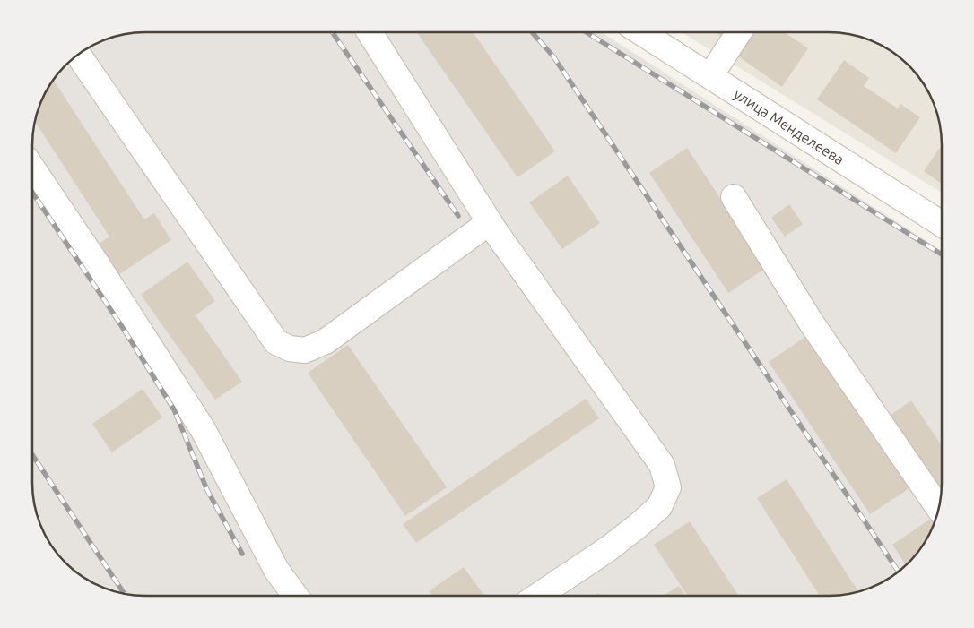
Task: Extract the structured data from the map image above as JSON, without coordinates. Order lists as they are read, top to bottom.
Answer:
{
  "streets": {
    "street": ["улица Менделеева"]
  }
}
